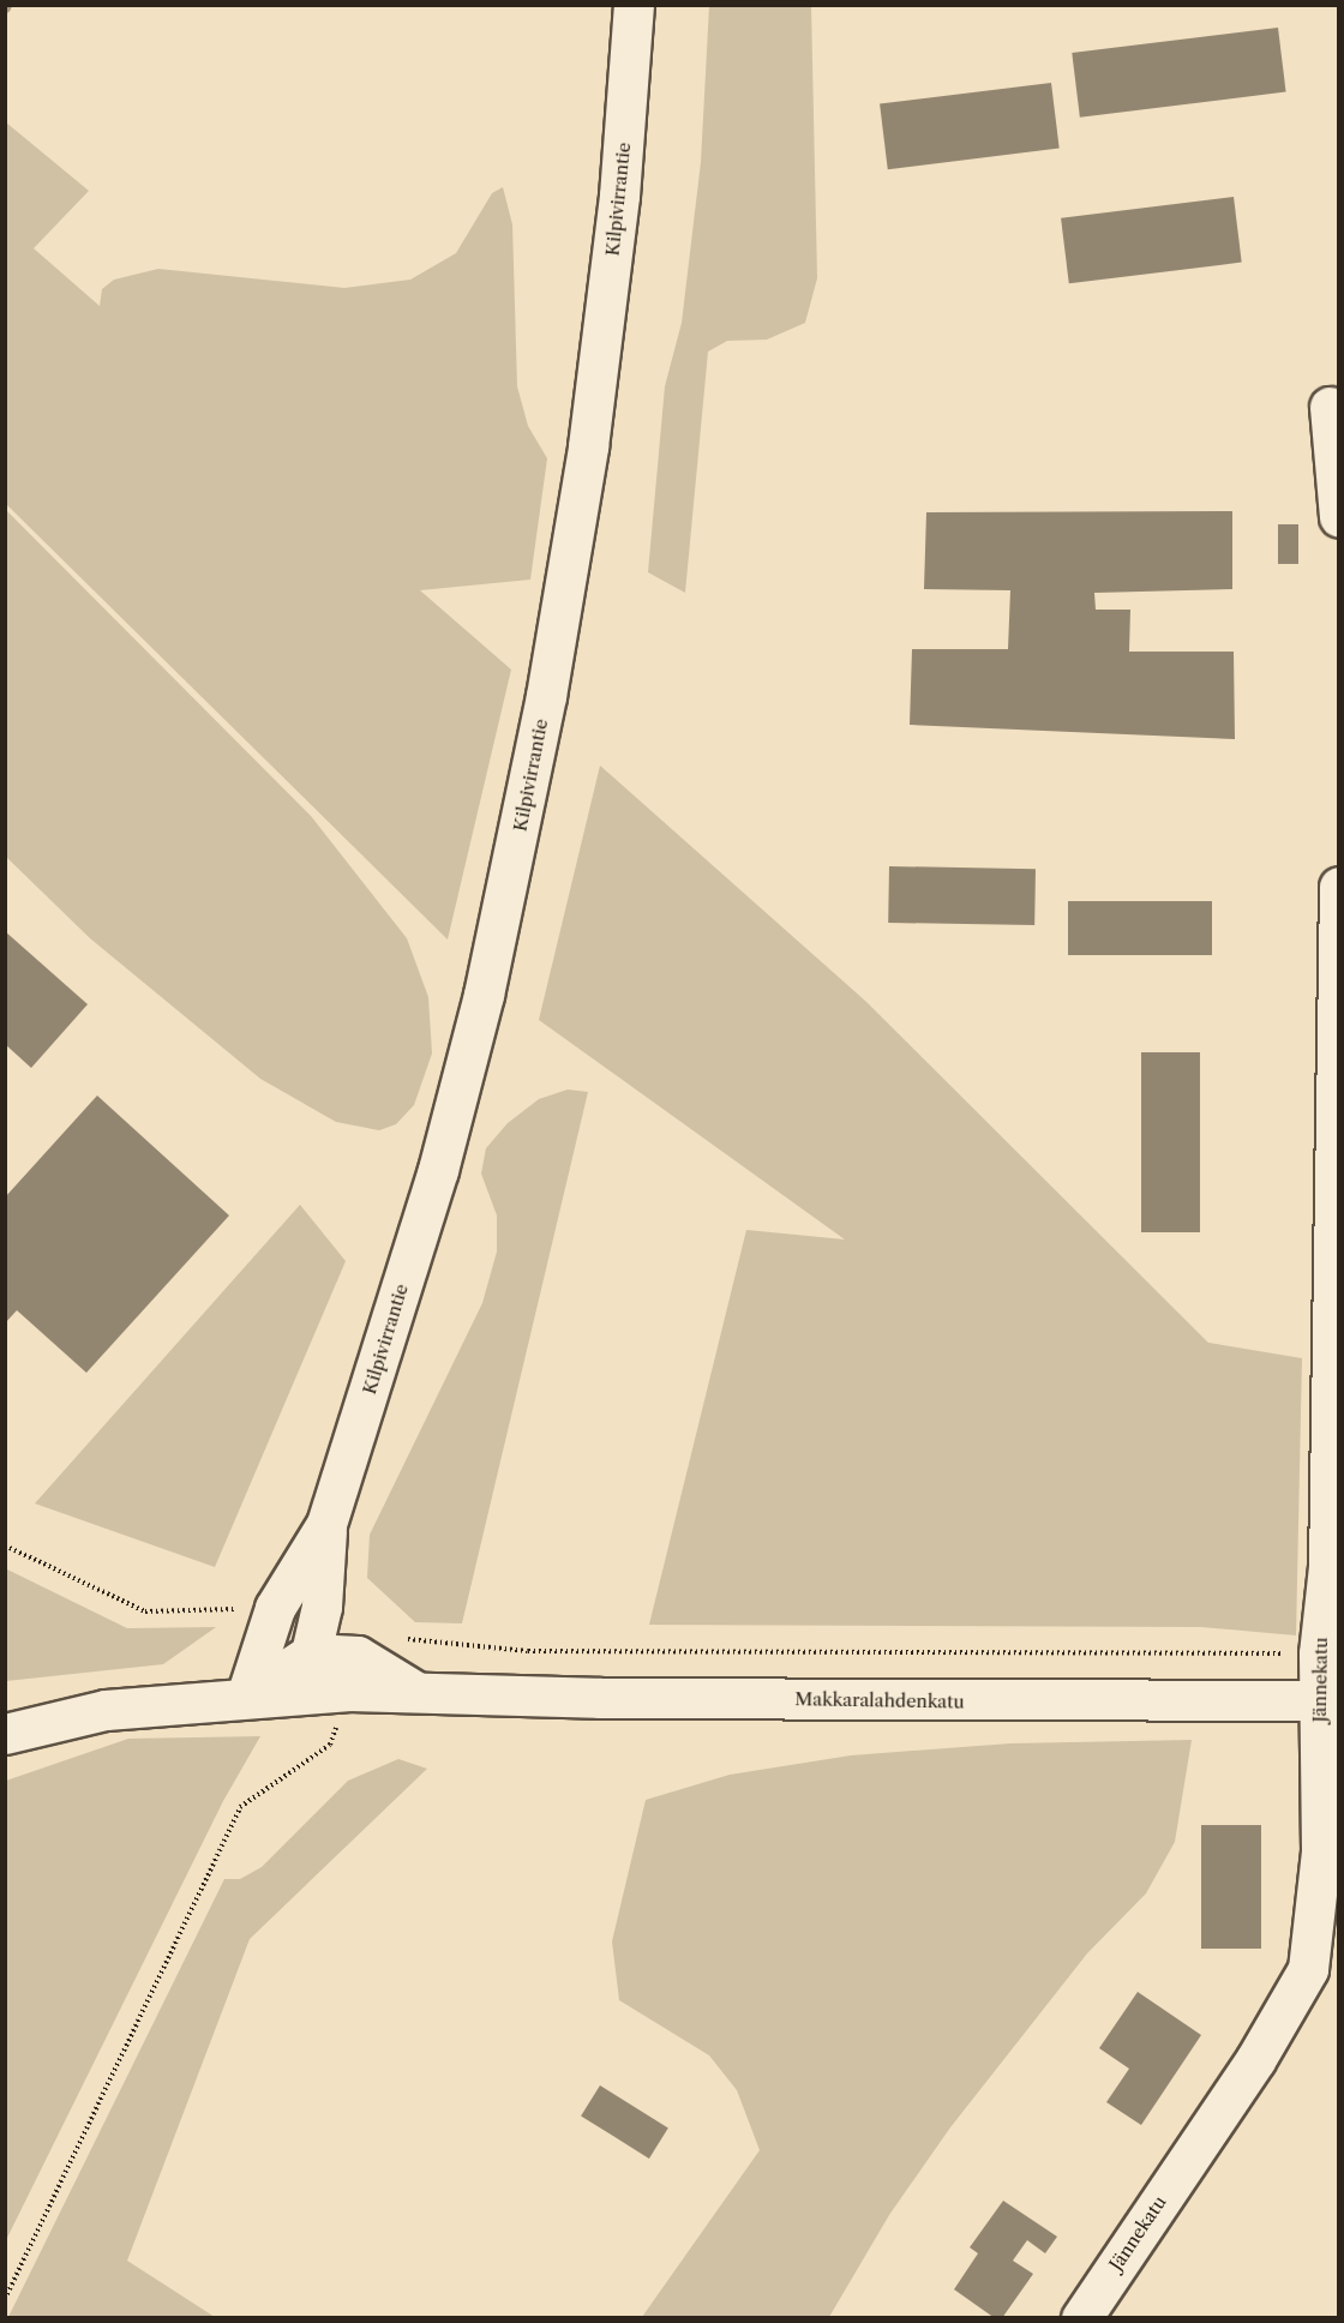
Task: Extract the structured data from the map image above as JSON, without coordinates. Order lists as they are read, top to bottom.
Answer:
{
  "streets": {
    "street": ["Kilpivirrantie", "Jännekatu", "Makkaralahdenkatu"]
  },
  "crossings": [
    ["Kilpivirrantie", "Makkaralahdenkatu"],
    ["Jännekatu", "Makkaralahdenkatu"]
  ]
}
